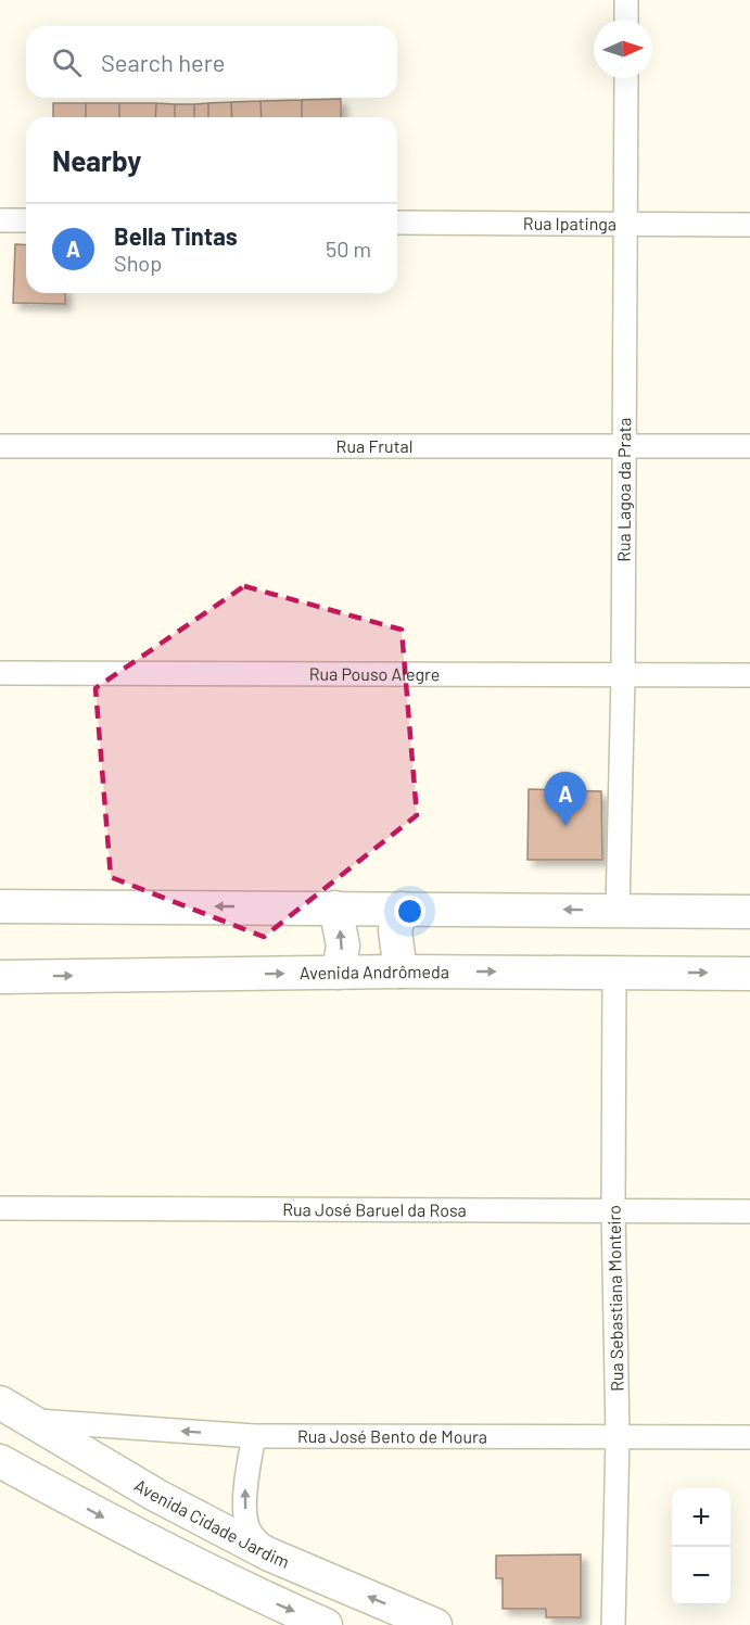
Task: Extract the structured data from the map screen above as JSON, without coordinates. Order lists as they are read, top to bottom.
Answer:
{
  "streets": {
    "main road": ["Avenida Andrômeda", "Avenida Cidade Jardim"],
    "street": [
      "Rua Ipatinga",
      "Rua Frutal",
      "Rua Lagoa da Prata",
      "Rua Pouso Alegre",
      "Rua José Baruel da Rosa",
      "Rua Sebastiana Monteiro",
      "Rua José Bento de Moura"
    ]
  },
  "crossings": [
    ["Rua Ipatinga", "Rua Lagoa da Prata"],
    ["Rua Frutal", "Rua Lagoa da Prata"],
    ["Rua Lagoa da Prata", "Rua Pouso Alegre"],
    ["Avenida Andrômeda", "Rua Sebastiana Monteiro"],
    ["Rua José Baruel da Rosa", "Rua Sebastiana Monteiro"],
    ["Rua Sebastiana Monteiro", "Rua José Bento de Moura"],
    ["Rua José Bento de Moura", "Avenida Cidade Jardim"]
  ],
  "north": "right",
  "page": {
    "search": "Search here",
    "heading": "Nearby",
    "list": [
      {
        "mark": "A",
        "name": "Bella Tintas",
        "note": "Shop",
        "value": "50 m"
      }
    ],
    "pins": "A",
    "map_buttons": ["+", "−"]
  }
}
